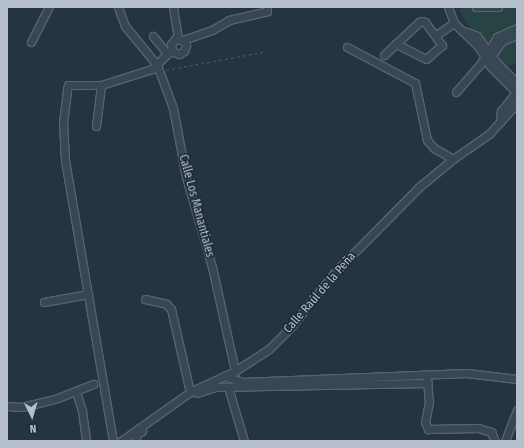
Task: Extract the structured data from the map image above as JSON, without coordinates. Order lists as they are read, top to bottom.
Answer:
{
  "streets": {
    "street": ["Calle Los Manantiales", "Calle Raúl de la Peña"]
  },
  "crossings": [
    ["Calle Los Manantiales", "Calle Raúl de la Peña"]
  ],
  "north": "bottom"
}
